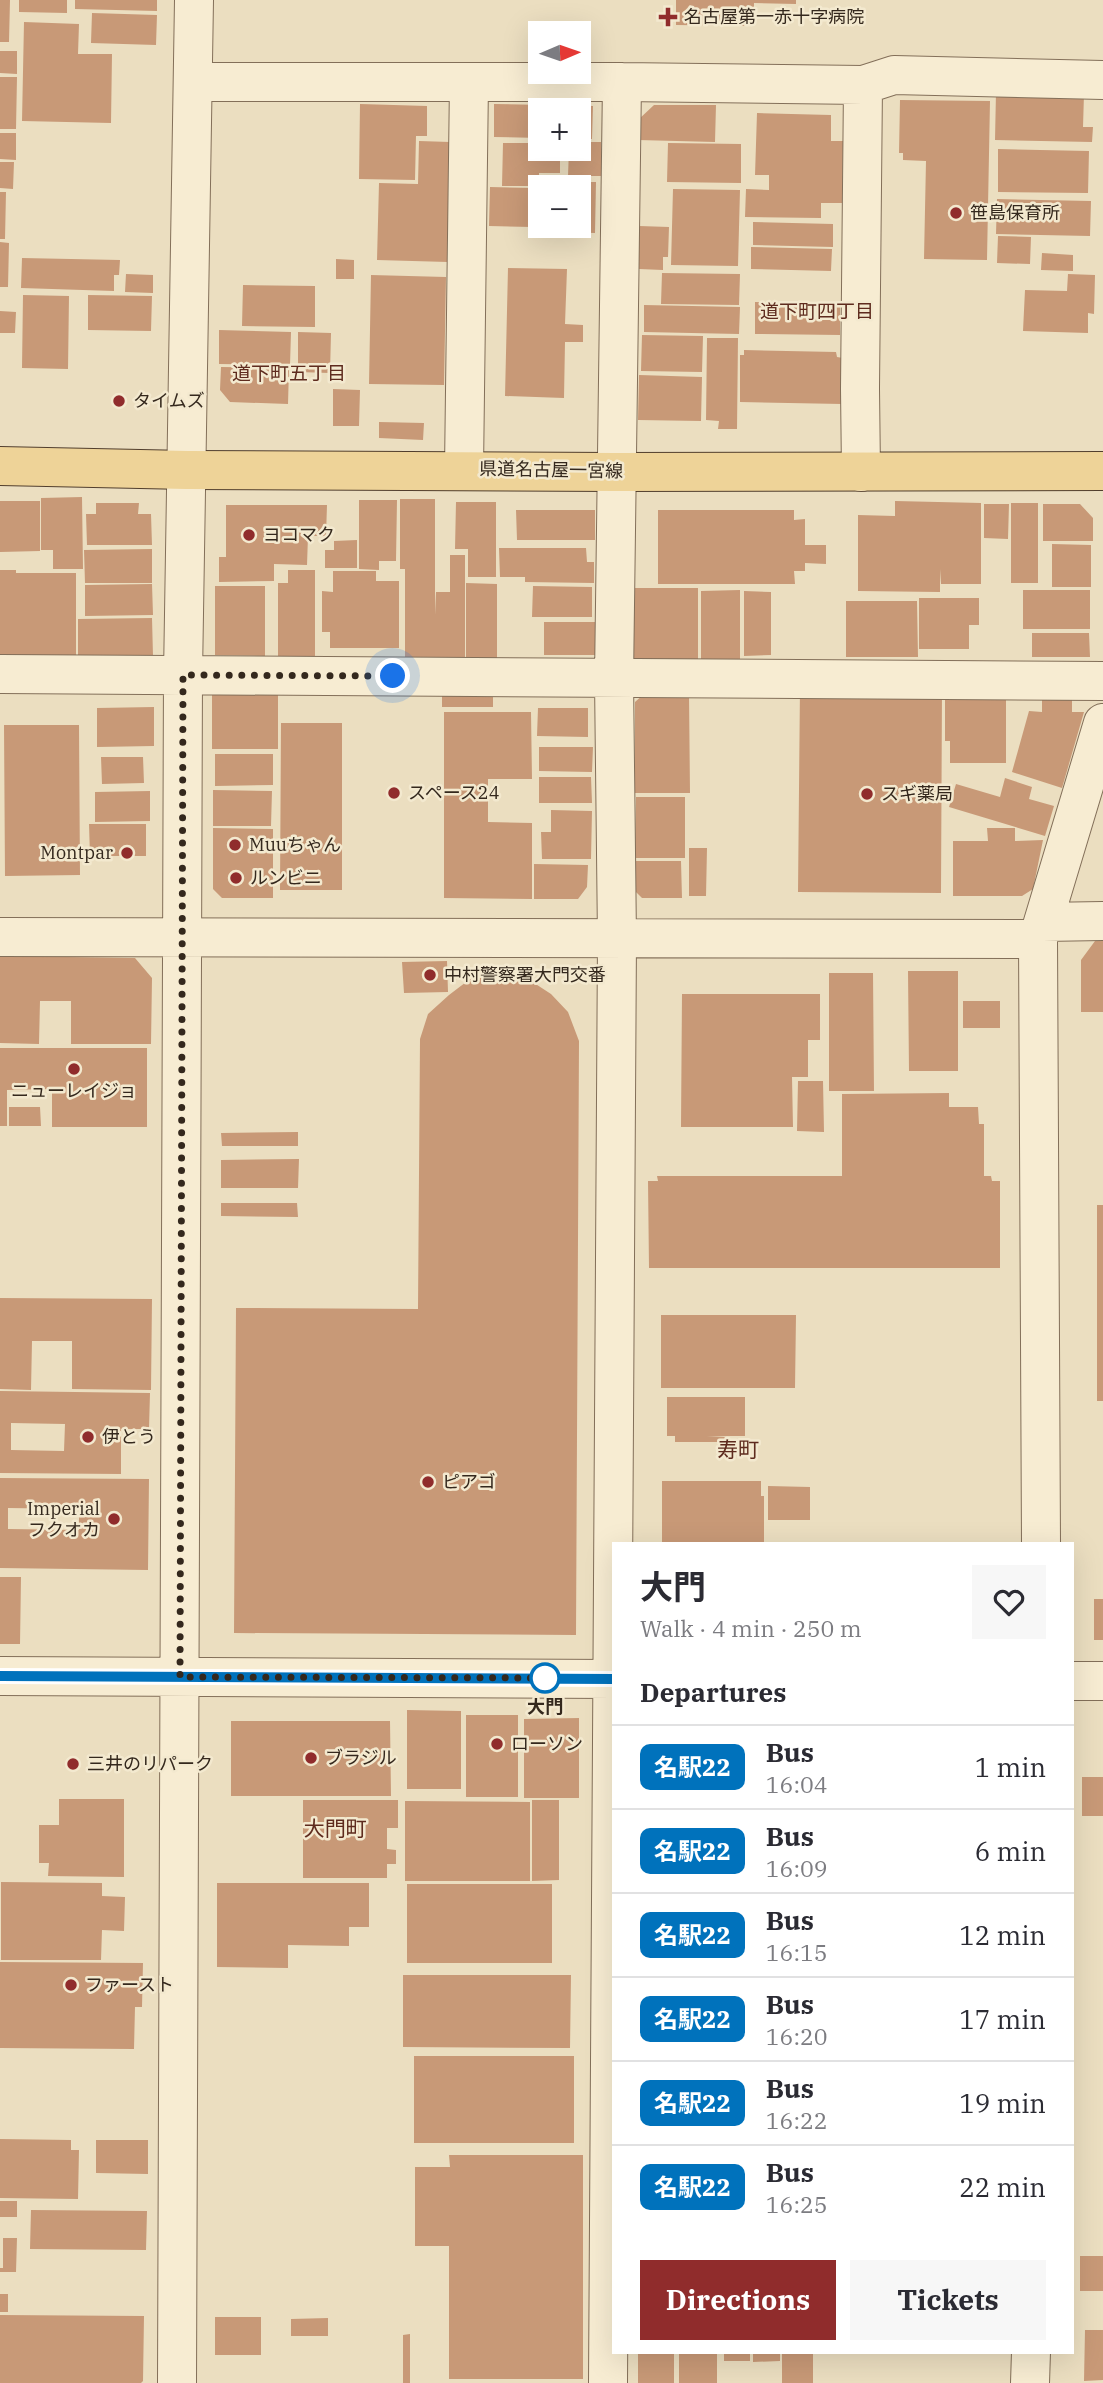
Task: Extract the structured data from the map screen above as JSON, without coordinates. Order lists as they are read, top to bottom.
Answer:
{
  "streets": {
    "main road": ["県道名古屋一宮線"]
  },
  "districts": [
    "道下町四丁目",
    "道下町五丁目",
    "寿町",
    "大門町"
  ],
  "places": {
    "health": ["名古屋第一赤十字病院"],
    "other": [
      "笹島保育所",
      "タイムズ",
      "ヨコマク",
      "スペース24",
      "スギ薬局",
      "Muuちゃん",
      "Montpar",
      "ルンビニ",
      "中村警察署大門交番",
      "ニューレイジョ",
      "伊とう",
      "ピアゴ",
      "Imperial フクオカ",
      "大門",
      "ローソン",
      "ブラジル",
      "三井のリパーク",
      "ファースト"
    ]
  },
  "lines": ["bus line 名駅22"],
  "north": "right",
  "page": {
    "map_buttons": ["+", "−"],
    "heading": [
      ["大門", "Walk · 4 min · 250 m"],
      "Departures"
    ],
    "list": [
      {
        "mark": "名駅22",
        "name": "Bus",
        "note": "16:04",
        "value": "1 min"
      },
      {
        "mark": "名駅22",
        "name": "Bus",
        "note": "16:09",
        "value": "6 min"
      },
      {
        "mark": "名駅22",
        "name": "Bus",
        "note": "16:15",
        "value": "12 min"
      },
      {
        "mark": "名駅22",
        "name": "Bus",
        "note": "16:20",
        "value": "17 min"
      },
      {
        "mark": "名駅22",
        "name": "Bus",
        "note": "16:22",
        "value": "19 min"
      },
      {
        "mark": "名駅22",
        "name": "Bus",
        "note": "16:25",
        "value": "22 min"
      }
    ],
    "buttons": ["Directions", "Tickets"]
  }
}
